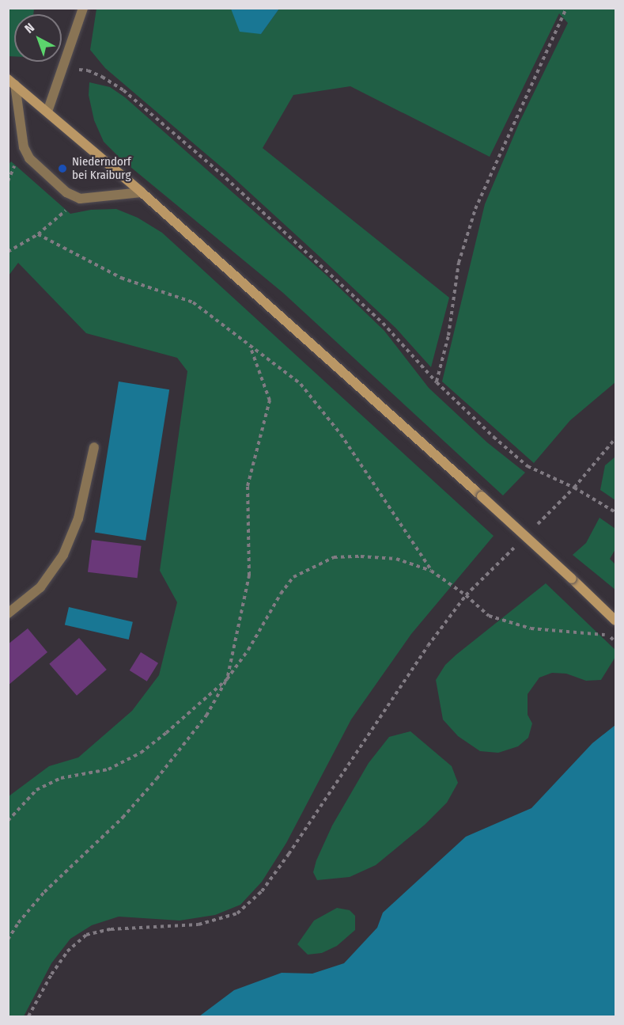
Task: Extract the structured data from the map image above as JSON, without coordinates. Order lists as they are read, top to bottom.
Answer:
{
  "places": ["Niederndorf bei Kraiburg"],
  "north": "top left"
}
